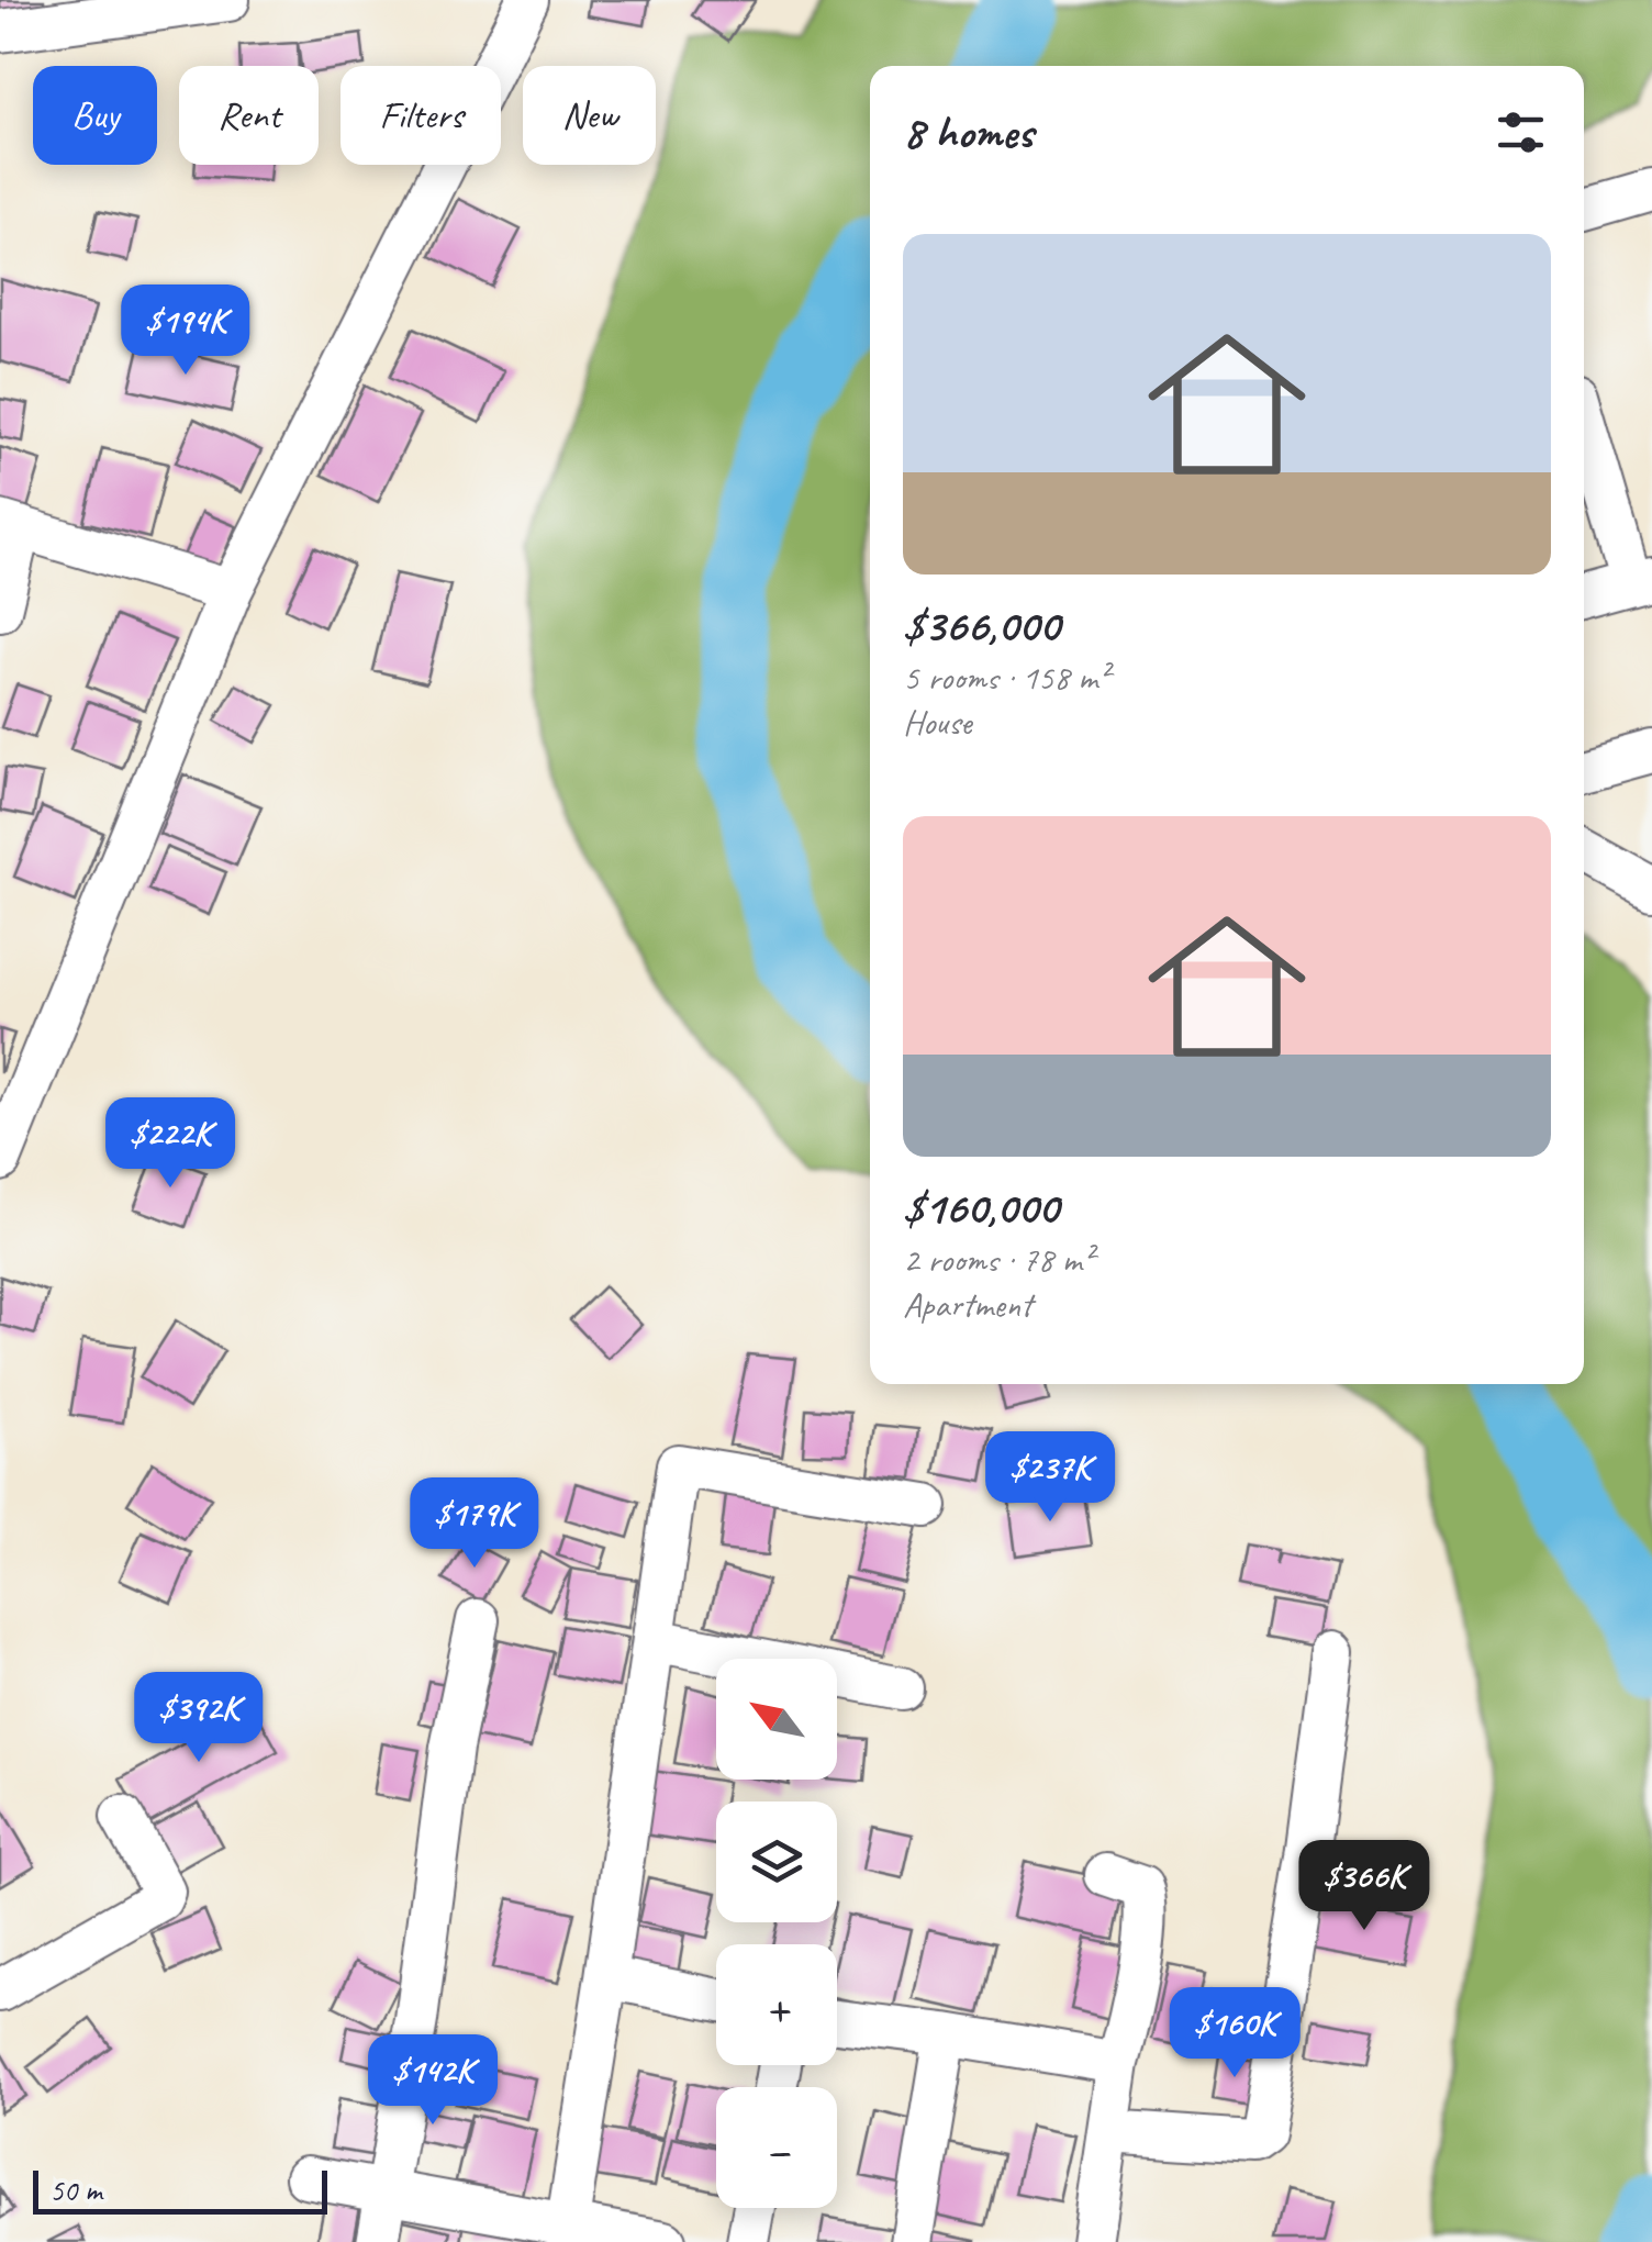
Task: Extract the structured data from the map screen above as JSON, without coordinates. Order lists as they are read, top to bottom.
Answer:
{
  "scale_bar": "50 m",
  "north": "top left",
  "page": {
    "chip": [
      "Buy",
      "Rent",
      "Filters",
      "New"
    ],
    "heading": "8 homes",
    "list": [
      {
        "name": "$366,000",
        "note": "5 rooms · 158 m² · House"
      },
      {
        "name": "$160,000",
        "note": "2 rooms · 78 m² · Apartment"
      }
    ],
    "price": [
      "$194K",
      "$222K",
      "$237K",
      "$179K",
      "$392K",
      "$366K",
      "$160K",
      "$142K"
    ],
    "map_buttons": ["+", "−"],
    "scale": "50 m"
  }
}
